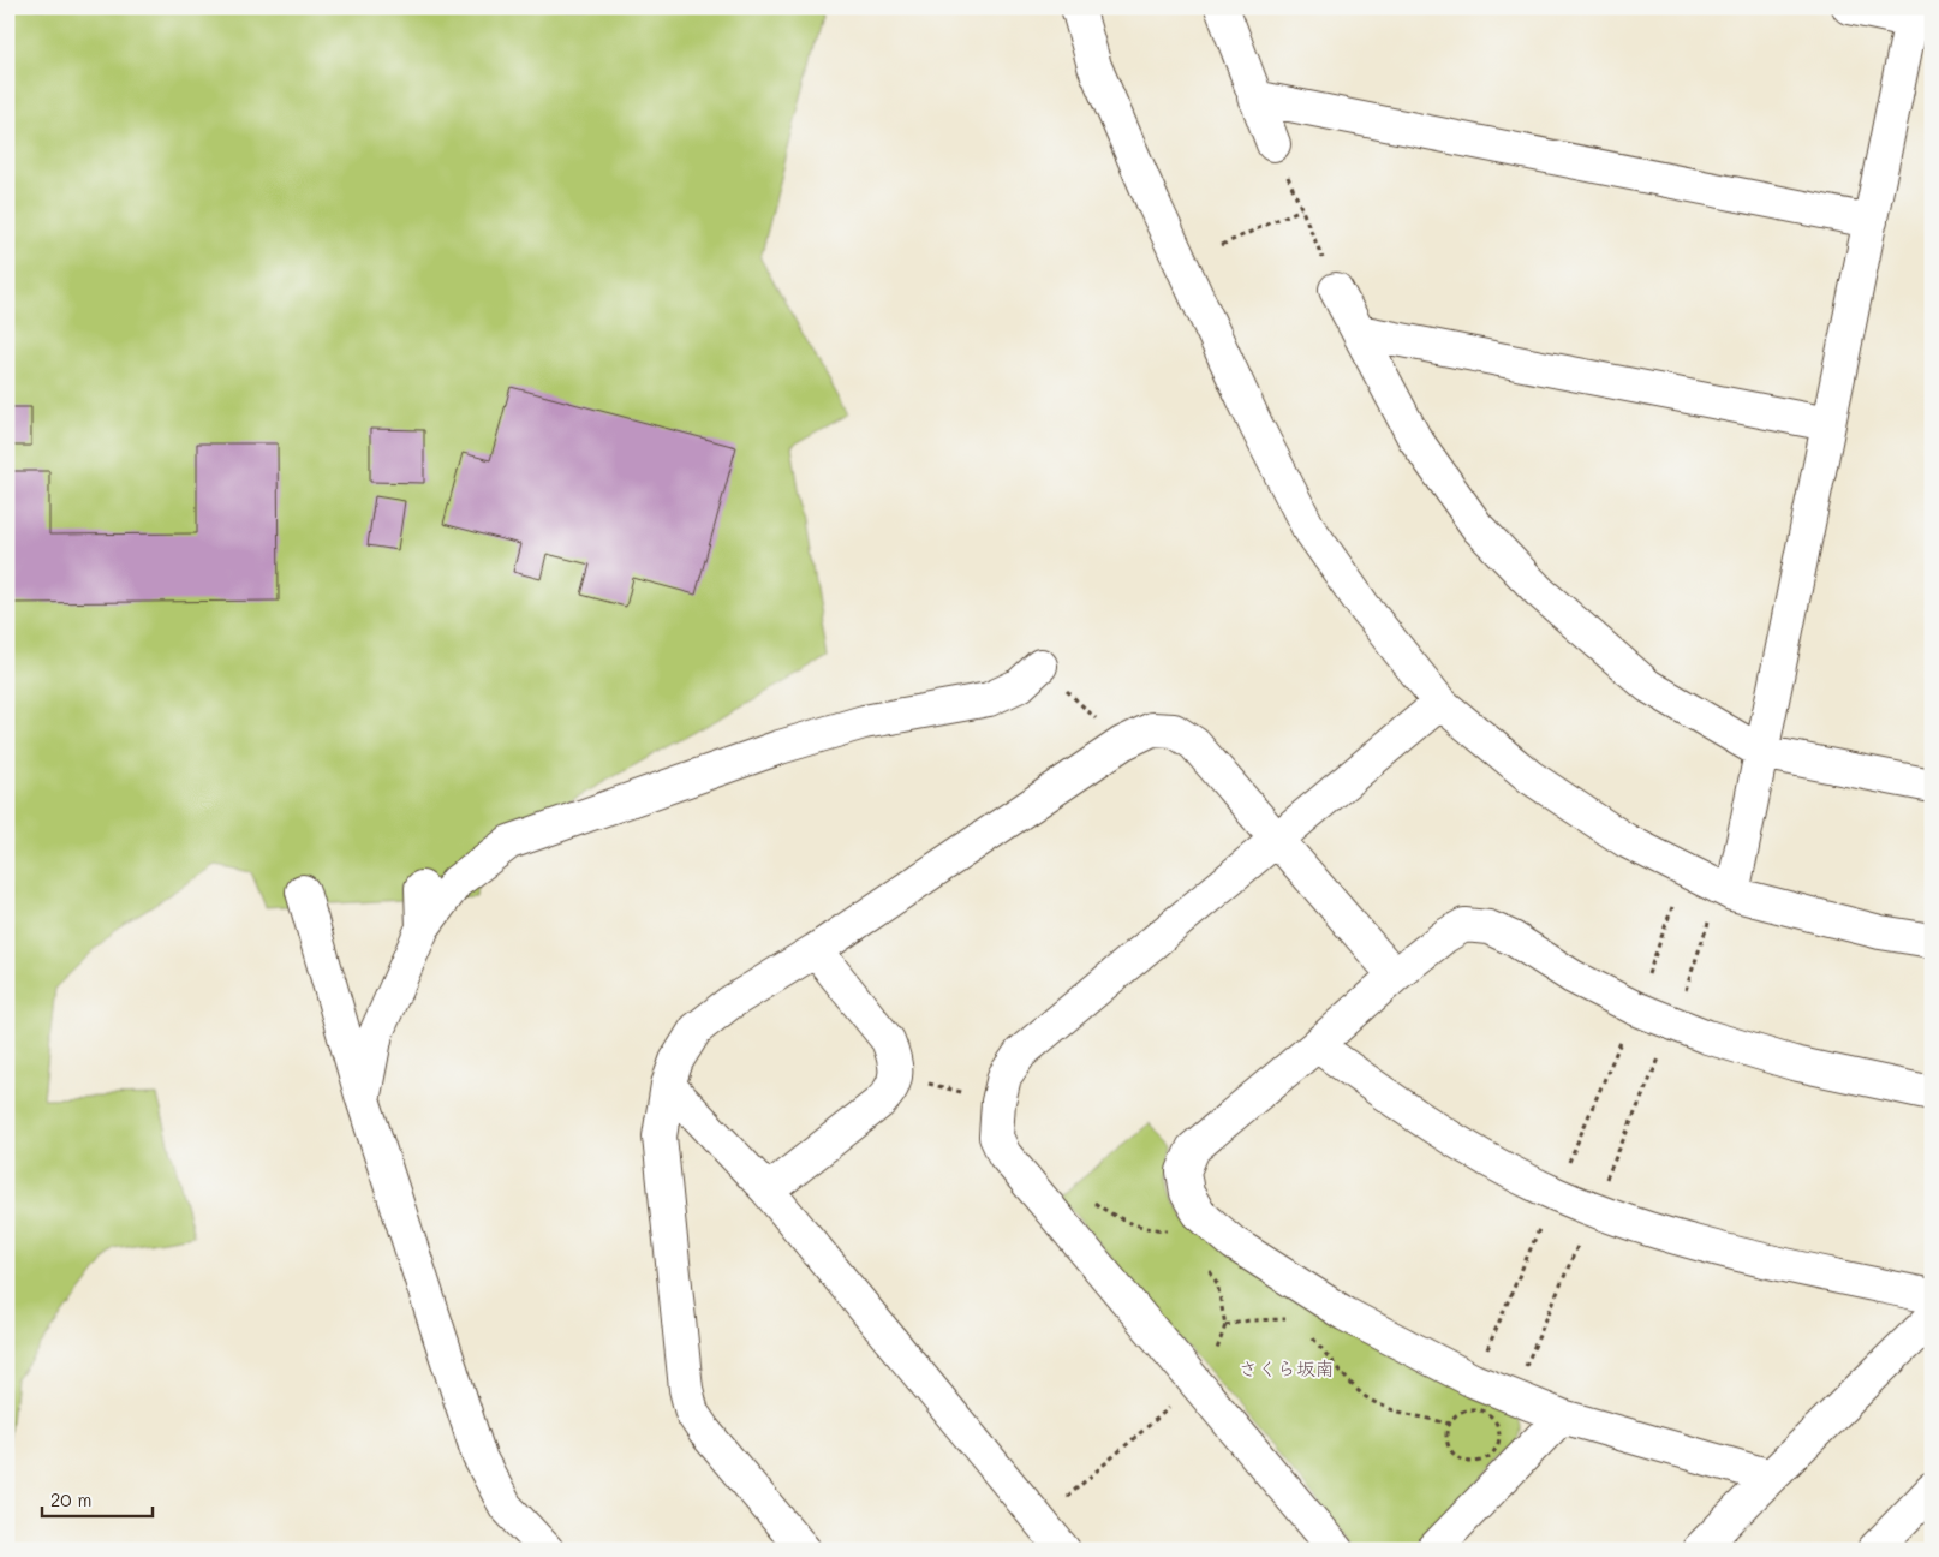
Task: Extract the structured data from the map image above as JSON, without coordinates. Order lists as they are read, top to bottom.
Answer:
{
  "districts": ["さくら坂南"],
  "scale_bar": "20 m"
}
